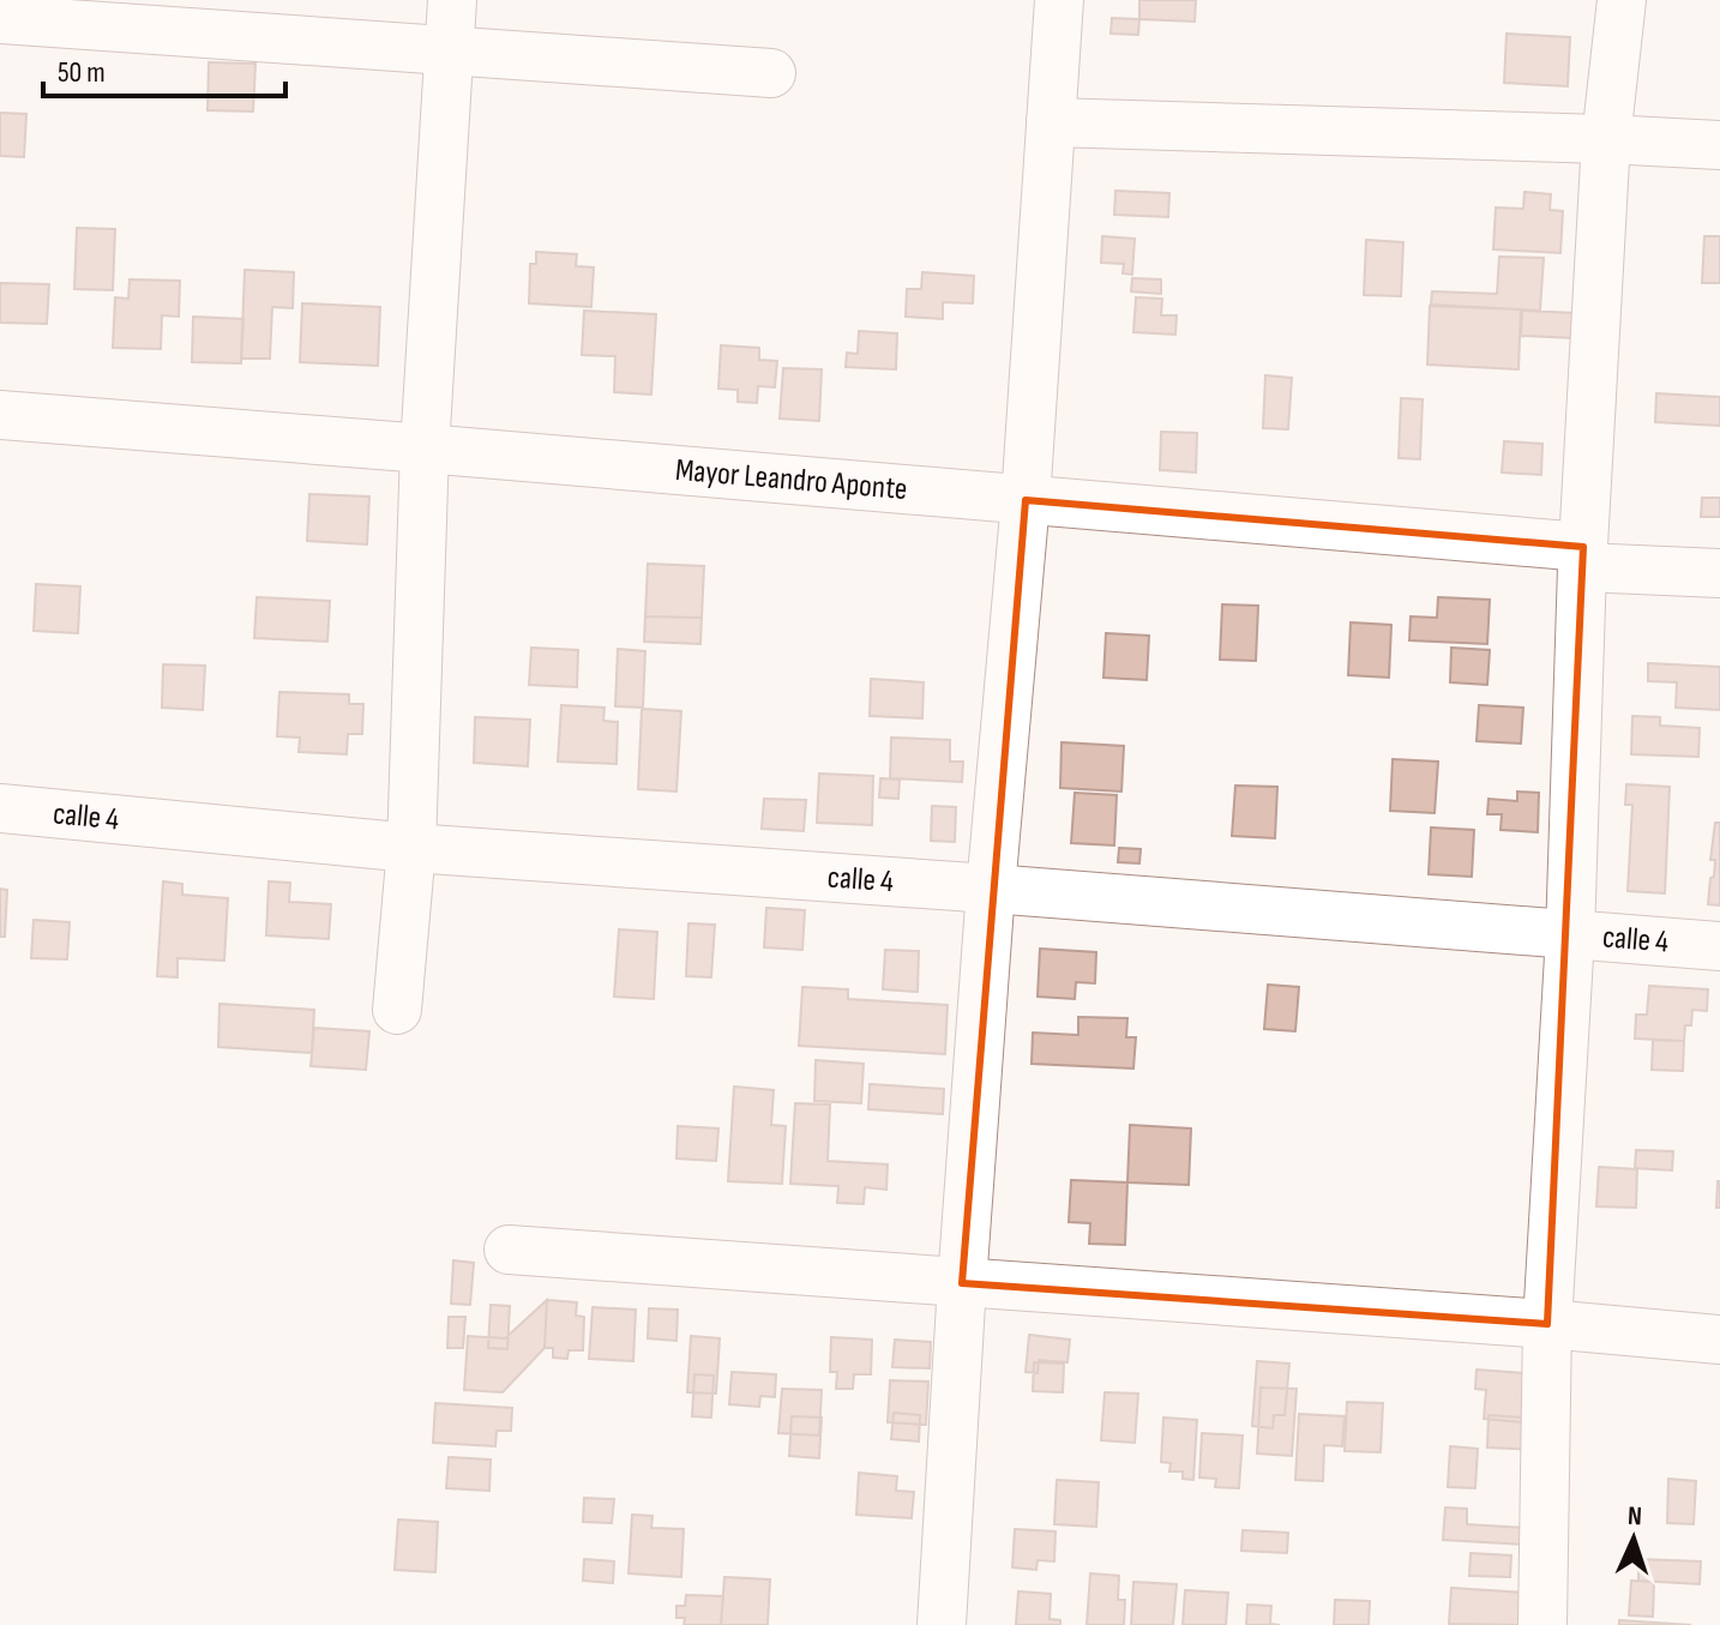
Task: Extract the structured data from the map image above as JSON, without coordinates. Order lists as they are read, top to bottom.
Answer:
{
  "streets": {
    "street": ["Mayor Leandro Aponte", "calle 4"]
  },
  "scale_bar": "50 m",
  "north": "top"
}
